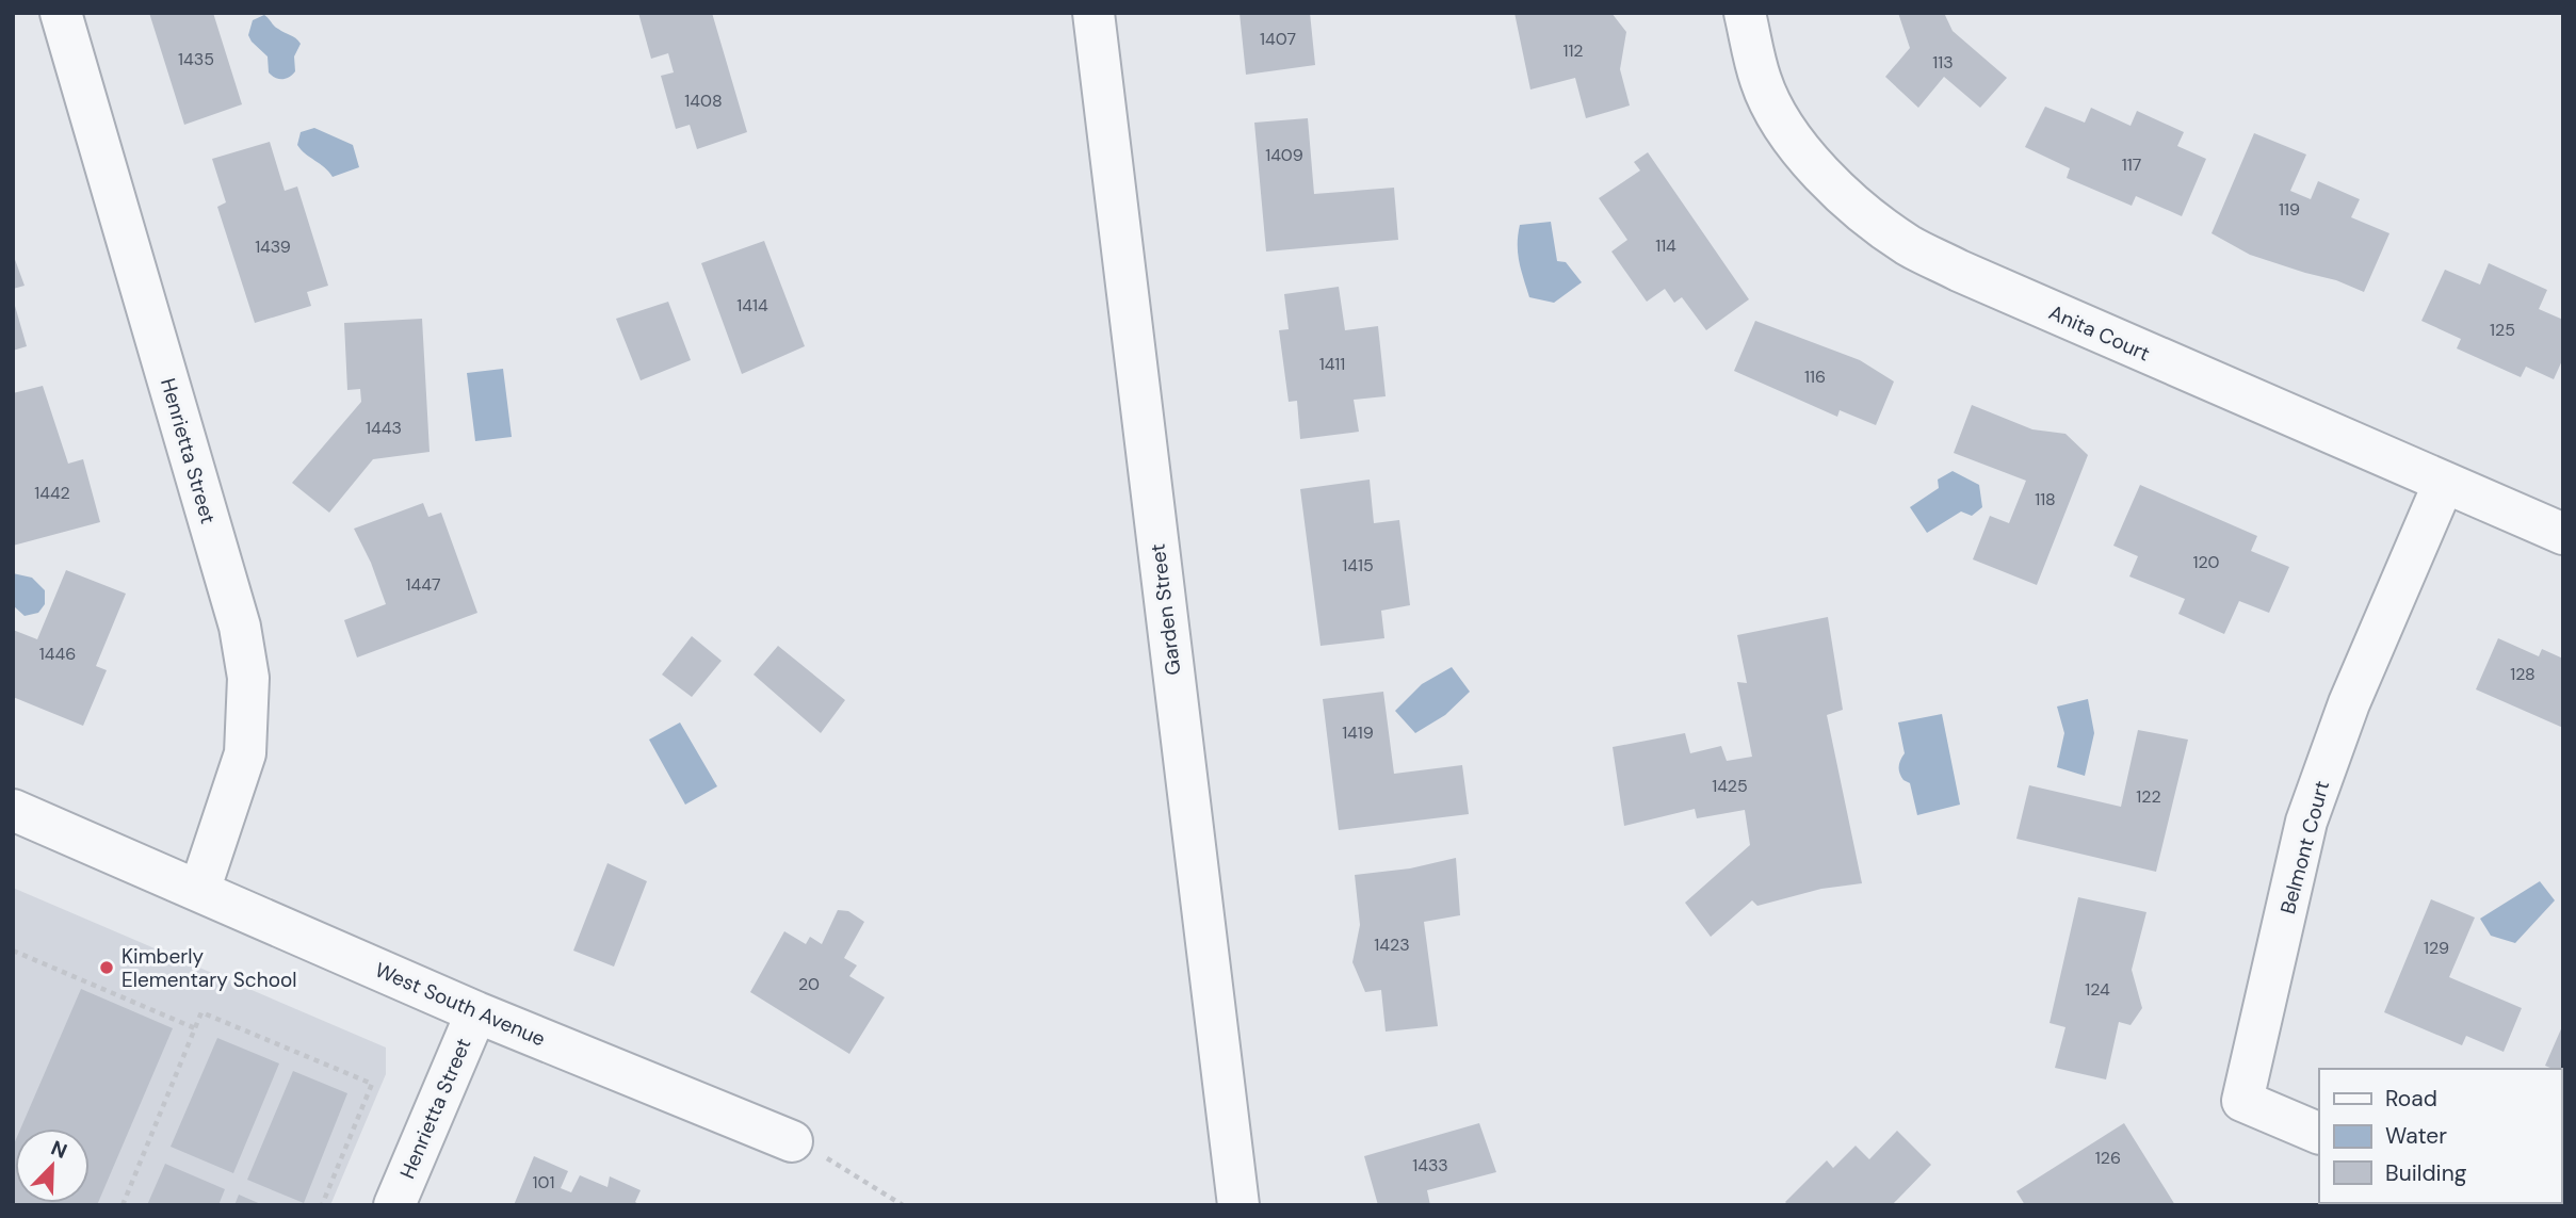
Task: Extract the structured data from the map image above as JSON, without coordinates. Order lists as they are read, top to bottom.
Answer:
{
  "streets": {
    "street": [
      "Anita Court",
      "Henrietta Street",
      "Garden Street",
      "Belmont Court",
      "West South Avenue"
    ]
  },
  "crossings": [
    ["Anita Court", "Belmont Court"],
    ["Henrietta Street", "West South Avenue"]
  ],
  "places": ["Kimberly Elementary School"],
  "house_numbers": [
    "1407",
    "112",
    "1435",
    "113",
    "1408",
    "1409",
    "117",
    "119",
    "114",
    "1439",
    "1414",
    "125",
    "1411",
    "116",
    "1443",
    "1442",
    "118",
    "120",
    "1415",
    "1447",
    "1446",
    "128",
    "1419",
    "1425",
    "122",
    "1423",
    "129",
    "20",
    "124",
    "126",
    "1433",
    "101"
  ],
  "legend": ["Road", "Water", "Building"],
  "north": "top right"
}
